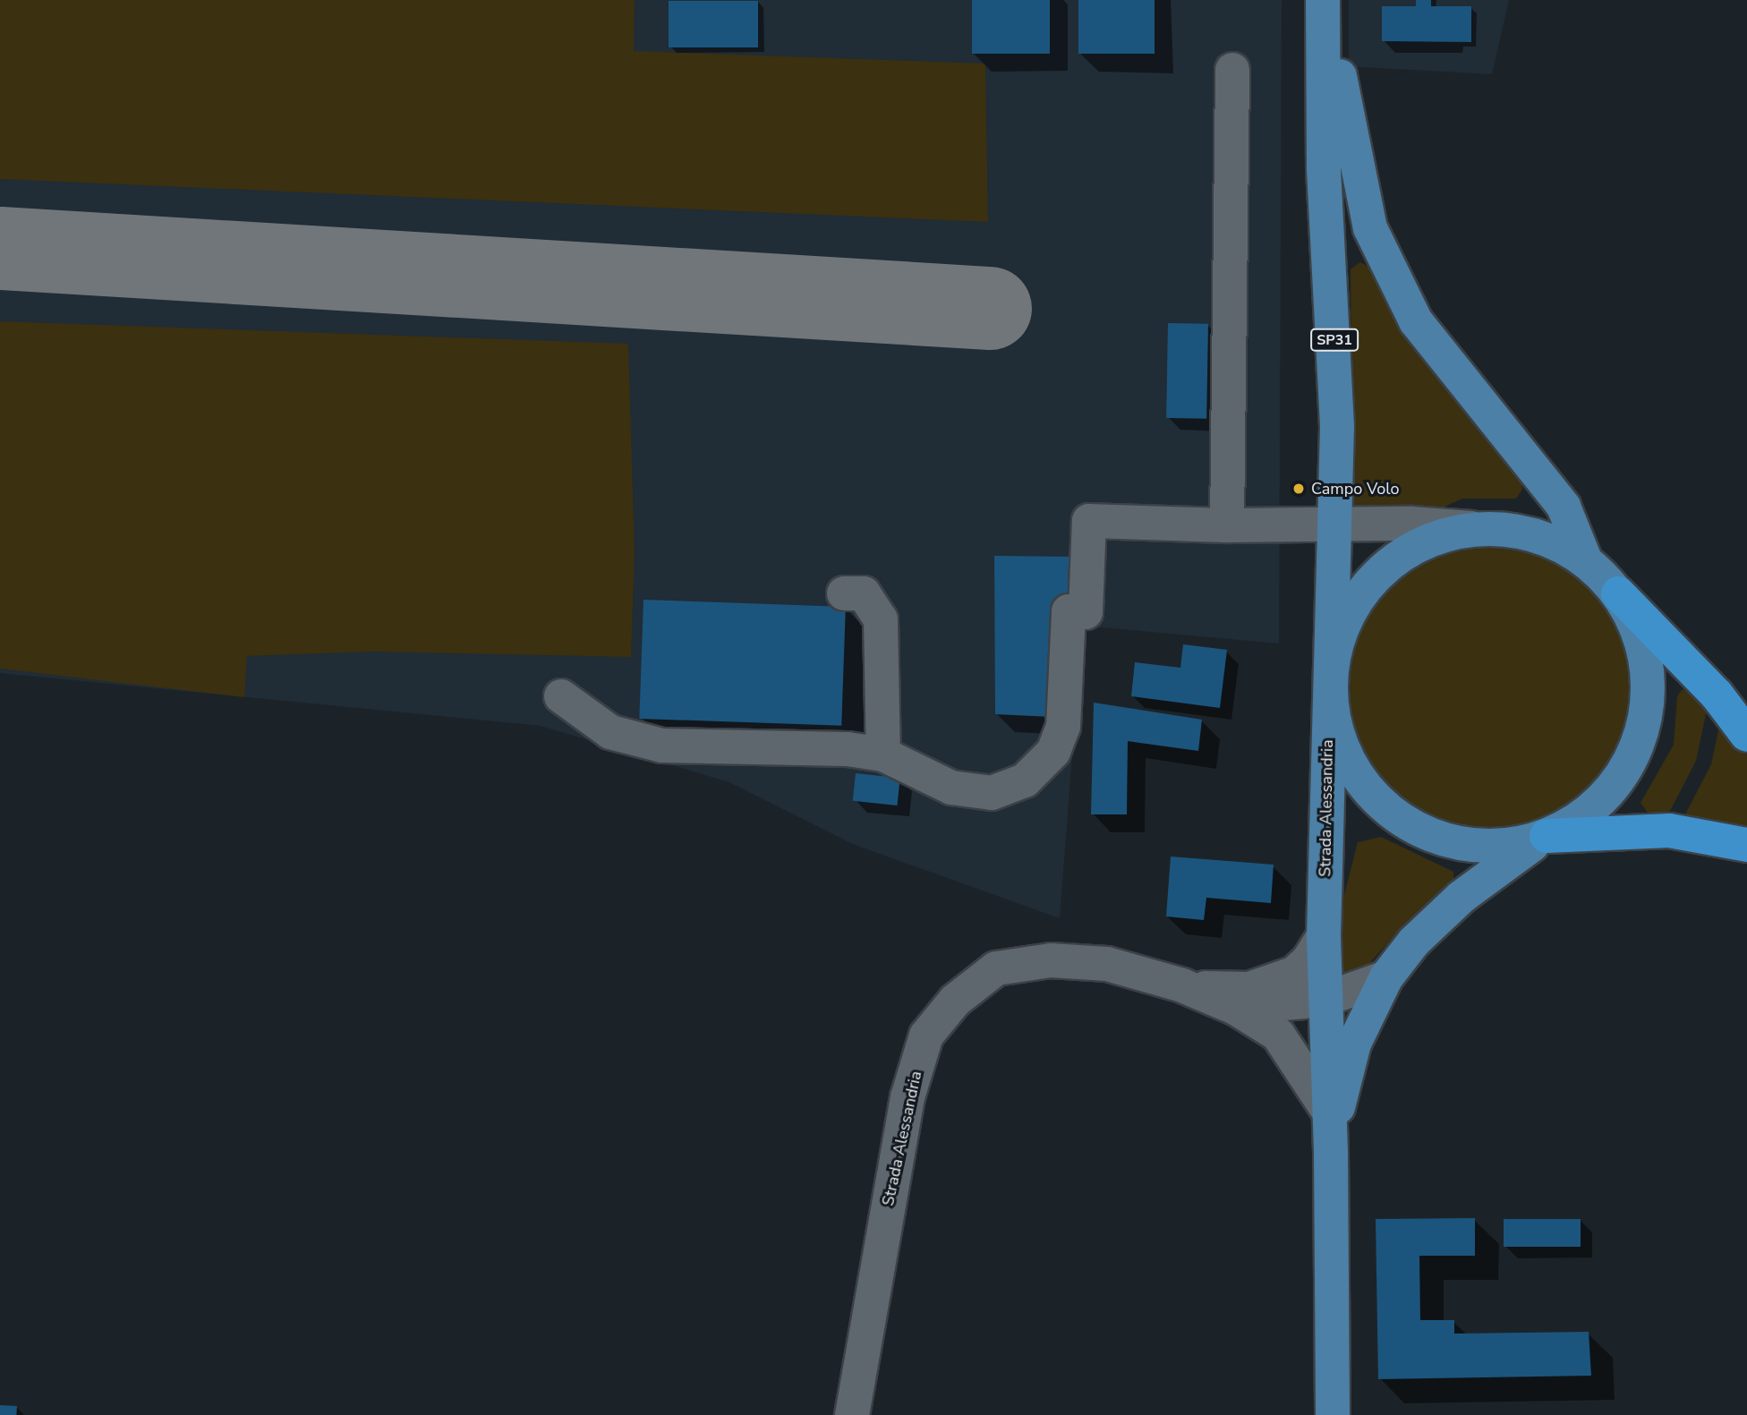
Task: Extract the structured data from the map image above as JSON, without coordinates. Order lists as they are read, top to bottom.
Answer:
{
  "streets": {
    "main road": ["SP31", "Strada Alessandria"]
  },
  "crossings": [
    ["SP31", "Strada Alessandria"]
  ],
  "places": ["Campo Volo"]
}
